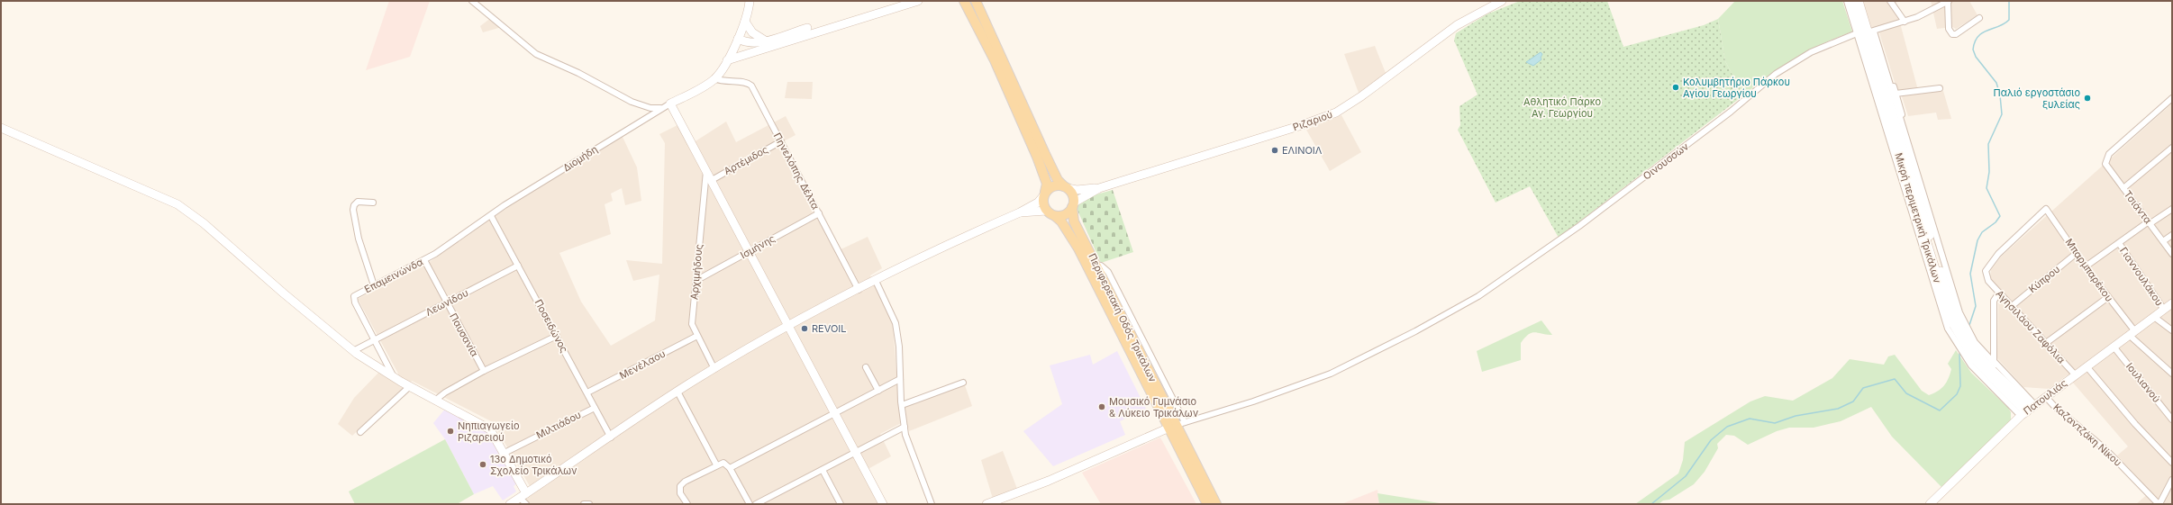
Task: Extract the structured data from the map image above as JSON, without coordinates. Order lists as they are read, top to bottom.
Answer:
{
  "streets": {
    "main road": ["Περιφερειακή Οδός Τρικάλων"],
    "street": [
      "Ριζαριού",
      "Διομήδη",
      "Αρτέμιδος",
      "Οινουσσών",
      "Πηνελόπης Δέλτα",
      "Τσιάντα",
      "Μικρή περιμετρική Τρικάλων",
      "Ισμήνης",
      "Μπαρμπαρέκου",
      "Αρχιμήδους",
      "Επαμεινώνδα",
      "Γιαννουλάκου",
      "Κύπρου",
      "Λεωνίδου",
      "Ποσειδώνος",
      "Αγησιλάου Ζαφόλια",
      "Παυσανία",
      "Μενέλαου",
      "Ιουλιανού",
      "Πατουλιάς",
      "Μιλτιάδου",
      "Καζαντζάκη Νίκου"
    ]
  },
  "crossings": [
    ["Ριζαριού", "Περιφερειακή Οδός Τρικάλων"],
    ["Διομήδη", "Επαμεινώνδα"],
    ["Διομήδη", "Ποσειδώνος"],
    ["Αρτέμιδος", "Πηνελόπης Δέλτα"],
    ["Οινουσσών", "Περιφερειακή Οδός Τρικάλων"],
    ["Πηνελόπης Δέλτα", "Ισμήνης"],
    ["Μικρή περιμετρική Τρικάλων", "Πατουλιάς"],
    ["Ισμήνης", "Αρχιμήδους"],
    ["Μπαρμπαρέκου", "Κύπρου"],
    ["Μπαρμπαρέκου", "Αγησιλάου Ζαφόλια"],
    ["Μπαρμπαρέκου", "Πατουλιάς"],
    ["Αρχιμήδους", "Μενέλαου"],
    ["Επαμεινώνδα", "Λεωνίδου"],
    ["Επαμεινώνδα", "Ποσειδώνος"],
    ["Επαμεινώνδα", "Παυσανία"],
    ["Γιαννουλάκου", "Πατουλιάς"],
    ["Κύπρου", "Αγησιλάου Ζαφόλια"],
    ["Λεωνίδου", "Ποσειδώνος"],
    ["Λεωνίδου", "Παυσανία"],
    ["Ποσειδώνος", "Μενέλαου"],
    ["Ποσειδώνος", "Μιλτιάδου"],
    ["Αγησιλάου Ζαφόλια", "Πατουλιάς"],
    ["Ιουλιανού", "Πατουλιάς"],
    ["Πατουλιάς", "Καζαντζάκη Νίκου"]
  ],
  "parks": ["Αθλητικό Πάρκο Αγ. Γεωργίου"],
  "places": [
    "Κολυμβητήριο Πάρκου Αγίου Γεωργίου",
    "Παλιό εργοστάσιο ξυλείας",
    "ΕΛΙΝΟΙΛ",
    "REVOIL",
    "Μουσικό Γυμνάσιο & Λύκειο Τρικάλων",
    "Νηπιαγωγείο Ριζαρειού",
    "13ο Δημοτικό Σχολείο Τρικάλων"
  ]
}
